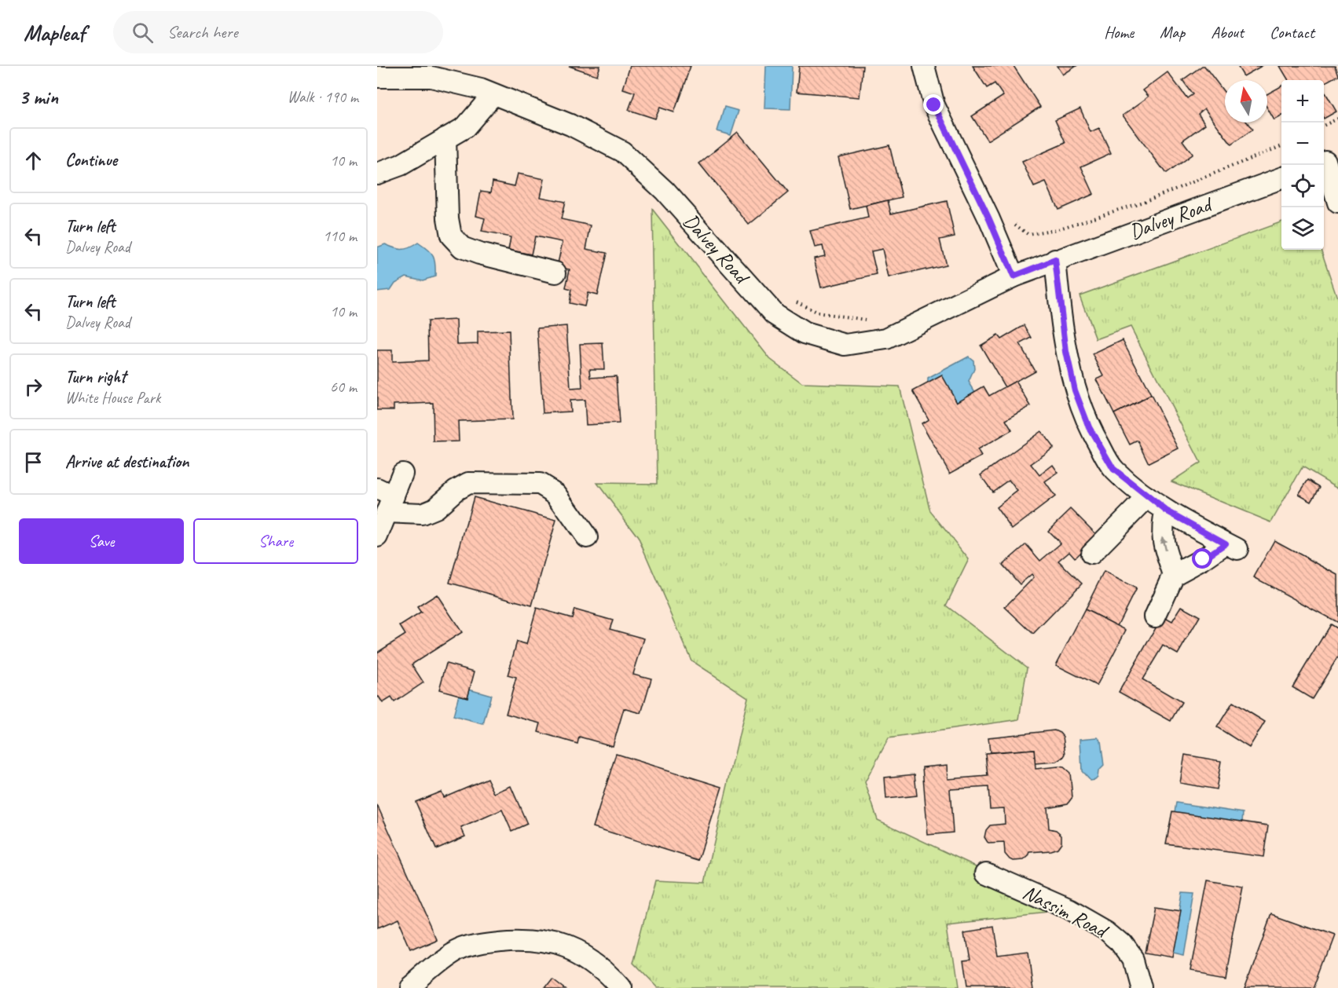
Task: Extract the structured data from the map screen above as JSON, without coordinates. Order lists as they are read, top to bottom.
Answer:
{
  "streets": {
    "street": ["Dalvey Road", "Nassim Road"]
  },
  "north": "top",
  "page": {
    "header": "Mapleaf",
    "search": "Search here",
    "nav": [
      "Home",
      "Map",
      "About",
      "Contact"
    ],
    "heading": ["3 min", "Walk · 190 m"],
    "map_buttons": ["+", "−"],
    "list": [
      ["Continue", "10 m"],
      ["Turn left", "Dalvey Road", "110 m"],
      ["Turn left", "Dalvey Road", "10 m"],
      ["Turn right", "White House Park", "60 m"],
      "Arrive at destination"
    ],
    "buttons": ["Save", "Share"]
  }
}
